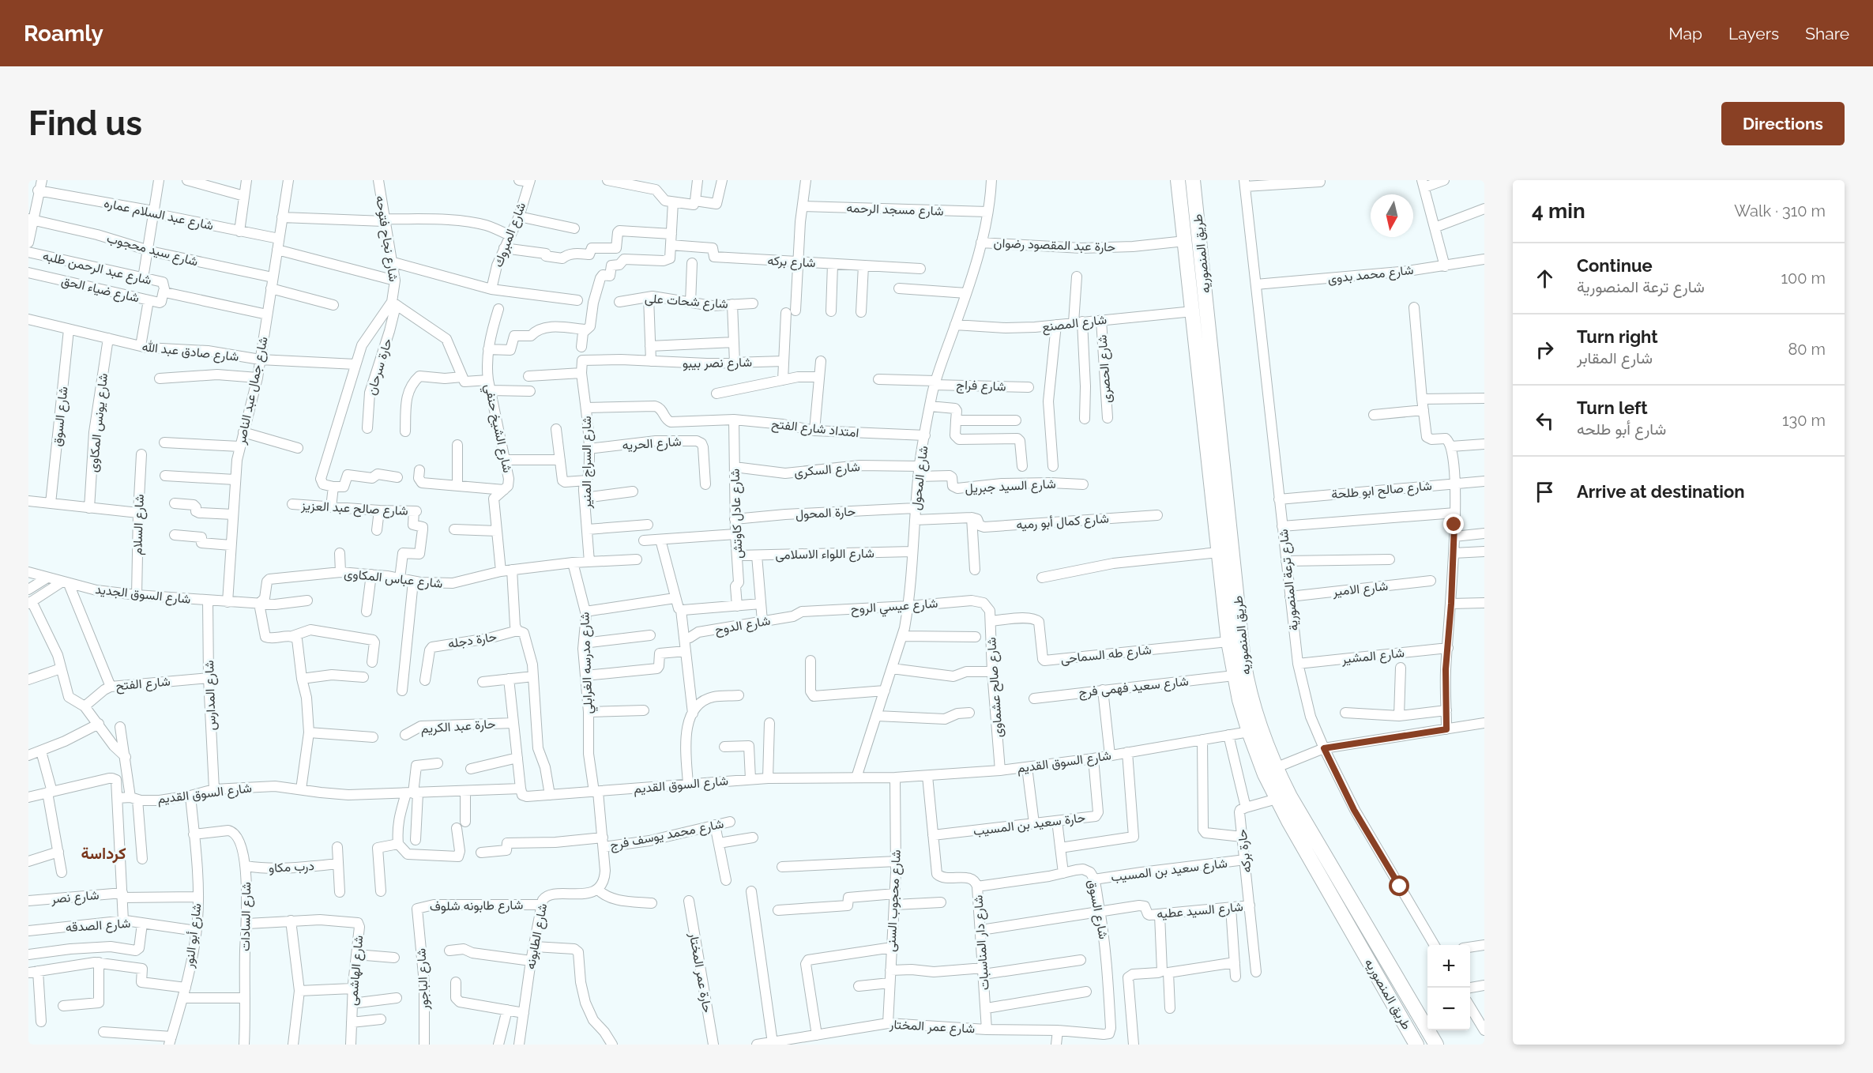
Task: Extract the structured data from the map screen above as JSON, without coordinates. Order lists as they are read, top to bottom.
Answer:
{
  "streets": {
    "main road": ["طريق المنصوريه"],
    "street": [
      "شارع مسجد الرحمه",
      "شارع عبد السلام عماره",
      "شارع المبروك",
      "شارع نجاح فتوحه",
      "حارة عبد المقصود رضوان",
      "شارع سيد محجوب",
      "شارع بركه",
      "شارع عبد الرحمن طلبه",
      "شارع محمد بدوى",
      "شارع ضياء الحق",
      "شارع شحات على",
      "شارع المصنع",
      "شارع صادق عبد الله",
      "شارع نصر بيبو",
      "حارة سرحان",
      "شارع الحصرى",
      "شارع فراج",
      "شارع جمال عبد الناصر",
      "شارع السوق",
      "شارع يونس المكاوى",
      "شارع الشيخ حنفي",
      "امتداد شارع الفتح",
      "شارع الحريه",
      "شارع السراج المنير",
      "شارع السكرى",
      "شارع المحول",
      "شارع السيد جبريل",
      "شارع صالح ابو طلحة",
      "شارع صالح عبد العزيز",
      "حارة المحول",
      "شارع عادل كاوتش",
      "شارع كمال أبو رميه",
      "شارع السلام",
      "شارع اللواء الاسلامى",
      "شارع عباس المكاوى",
      "شارع ترعة المنصورية",
      "شارع الامير",
      "شارع السوق الجديد",
      "شارع عيسي الروح",
      "شارع الدوح",
      "حارة دجله",
      "شارع طه السماحى",
      "شارع المشير",
      "شارع مدرسه الغرابلي",
      "شارع الفتح",
      "شارع سعيد فهمى فرج",
      "شارع صالح عشماوى",
      "شارع المدارس",
      "حارة عبد الكريم",
      "شارع السوق القديم",
      "حارة سعيد بن المسيب",
      "شارع محمد يوسف فرج",
      "حارة بركه",
      "درب مكاو",
      "شارع سعيد بن المسيب",
      "شارع نصر",
      "شارع محجوب السنى",
      "شارع طابونه شلوف",
      "شارع السيد عطيه",
      "شارع السادات",
      "شارع الصدقه",
      "شارع أبو النور",
      "شارع الطابونه",
      "شارع دار المناسبات",
      "شارع الهاشمى",
      "حارة عمر المختار",
      "شارع الباجور",
      "شارع عمر المختار"
    ]
  },
  "crossings": [
    ["شارع مسجد الرحمه", "شارع المحول"],
    ["شارع عبد السلام عماره", "شارع جمال عبد الناصر"],
    ["شارع نجاح فتوحه", "حارة سرحان"],
    ["حارة عبد المقصود رضوان", "طريق المنصوريه"],
    ["حارة عبد المقصود رضوان", "شارع المحول"],
    ["شارع سيد محجوب", "شارع جمال عبد الناصر"],
    ["طريق المنصوريه", "شارع المصنع"],
    ["طريق المنصوريه", "شارع طه السماحى"],
    ["طريق المنصوريه", "شارع سعيد فهمى فرج"],
    ["طريق المنصوريه", "شارع السوق القديم"],
    ["شارع عبد الرحمن طلبه", "شارع ضياء الحق"],
    ["شارع عبد الرحمن طلبه", "شارع جمال عبد الناصر"],
    ["شارع محمد بدوى", "شارع ترعة المنصورية"],
    ["شارع المصنع", "شارع الحصرى"],
    ["شارع المصنع", "شارع المحول"],
    ["شارع صادق عبد الله", "شارع جمال عبد الناصر"],
    ["شارع صادق عبد الله", "شارع السوق"],
    ["شارع صادق عبد الله", "شارع يونس المكاوى"],
    ["شارع نصر بيبو", "شارع السراج المنير"],
    ["شارع فراج", "شارع المحول"],
    ["شارع جمال عبد الناصر", "شارع السوق الجديد"],
    ["شارع السوق", "شارع سعيد بن المسيب"],
    ["شارع السوق", "شارع السيد عطيه"],
    ["شارع السوق", "شارع دار المناسبات"],
    ["شارع السوق", "شارع عمر المختار"],
    ["شارع الشيخ حنفي", "شارع عباس المكاوى"],
    ["امتداد شارع الفتح", "شارع السراج المنير"],
    ["امتداد شارع الفتح", "شارع المحول"],
    ["امتداد شارع الفتح", "شارع عادل كاوتش"],
    ["شارع الحريه", "شارع السراج المنير"],
    ["شارع السراج المنير", "شارع عباس المكاوى"],
    ["شارع السكرى", "شارع المحول"],
    ["شارع السكرى", "شارع عادل كاوتش"],
    ["شارع المحول", "شارع السيد جبريل"],
    ["شارع المحول", "حارة المحول"],
    ["شارع المحول", "شارع كمال أبو رميه"],
    ["شارع المحول", "شارع اللواء الاسلامى"],
    ["شارع المحول", "شارع عيسي الروح"],
    ["شارع المحول", "شارع السوق القديم"],
    ["شارع صالح ابو طلحة", "شارع ترعة المنصورية"],
    ["شارع صالح عبد العزيز", "شارع عباس المكاوى"],
    ["حارة المحول", "شارع عادل كاوتش"],
    ["شارع عادل كاوتش", "شارع اللواء الاسلامى"],
    ["شارع السلام", "شارع السوق الجديد"],
    ["شارع عباس المكاوى", "شارع السوق الجديد"],
    ["شارع عباس المكاوى", "شارع مدرسه الغرابلي"],
    ["شارع ترعة المنصورية", "شارع الامير"],
    ["شارع ترعة المنصورية", "شارع المشير"],
    ["شارع السوق الجديد", "شارع المدارس"],
    ["شارع عيسي الروح", "شارع الدوح"],
    ["شارع عيسي الروح", "شارع صالح عشماوى"],
    ["شارع طه السماحى", "شارع صالح عشماوى"],
    ["شارع مدرسه الغرابلي", "شارع السوق القديم"],
    ["شارع الفتح", "شارع المدارس"],
    ["شارع صالح عشماوى", "شارع السوق القديم"],
    ["شارع المدارس", "شارع السوق القديم"],
    ["شارع السوق القديم", "حارة سعيد بن المسيب"],
    ["شارع السوق القديم", "حارة بركه"],
    ["شارع السوق القديم", "شارع محجوب السنى"],
    ["شارع السوق القديم", "شارع أبو النور"],
    ["شارع السوق القديم", "شارع دار المناسبات"],
    ["حارة سعيد بن المسيب", "شارع دار المناسبات"],
    ["حارة بركه", "شارع سعيد بن المسيب"],
    ["حارة بركه", "شارع السيد عطيه"],
    ["درب مكاو", "شارع السادات"],
    ["شارع نصر", "شارع أبو النور"],
    ["شارع محجوب السنى", "شارع عمر المختار"],
    ["شارع طابونه شلوف", "شارع الطابونه"],
    ["شارع طابونه شلوف", "شارع الباجور"],
    ["شارع السادات", "شارع أبو النور"],
    ["شارع السادات", "شارع الهاشمى"],
    ["شارع الصدقه", "شارع أبو النور"],
    ["شارع دار المناسبات", "شارع عمر المختار"]
  ],
  "districts": ["كرداسة"],
  "north": "bottom",
  "page": {
    "header": "Roamly",
    "nav": ["Map", "Layers", "Share"],
    "buttons": "Directions",
    "title": "Find us",
    "heading": ["4 min", "Walk · 310 m"],
    "list": [
      ["Continue", "شارع ترعة المنصورية", "100 m"],
      ["Turn right", "شارع المقابر", "80 m"],
      ["Turn left", "شارع أبو طلحه", "130 m"],
      "Arrive at destination"
    ],
    "map_buttons": ["+", "−"]
  }
}
